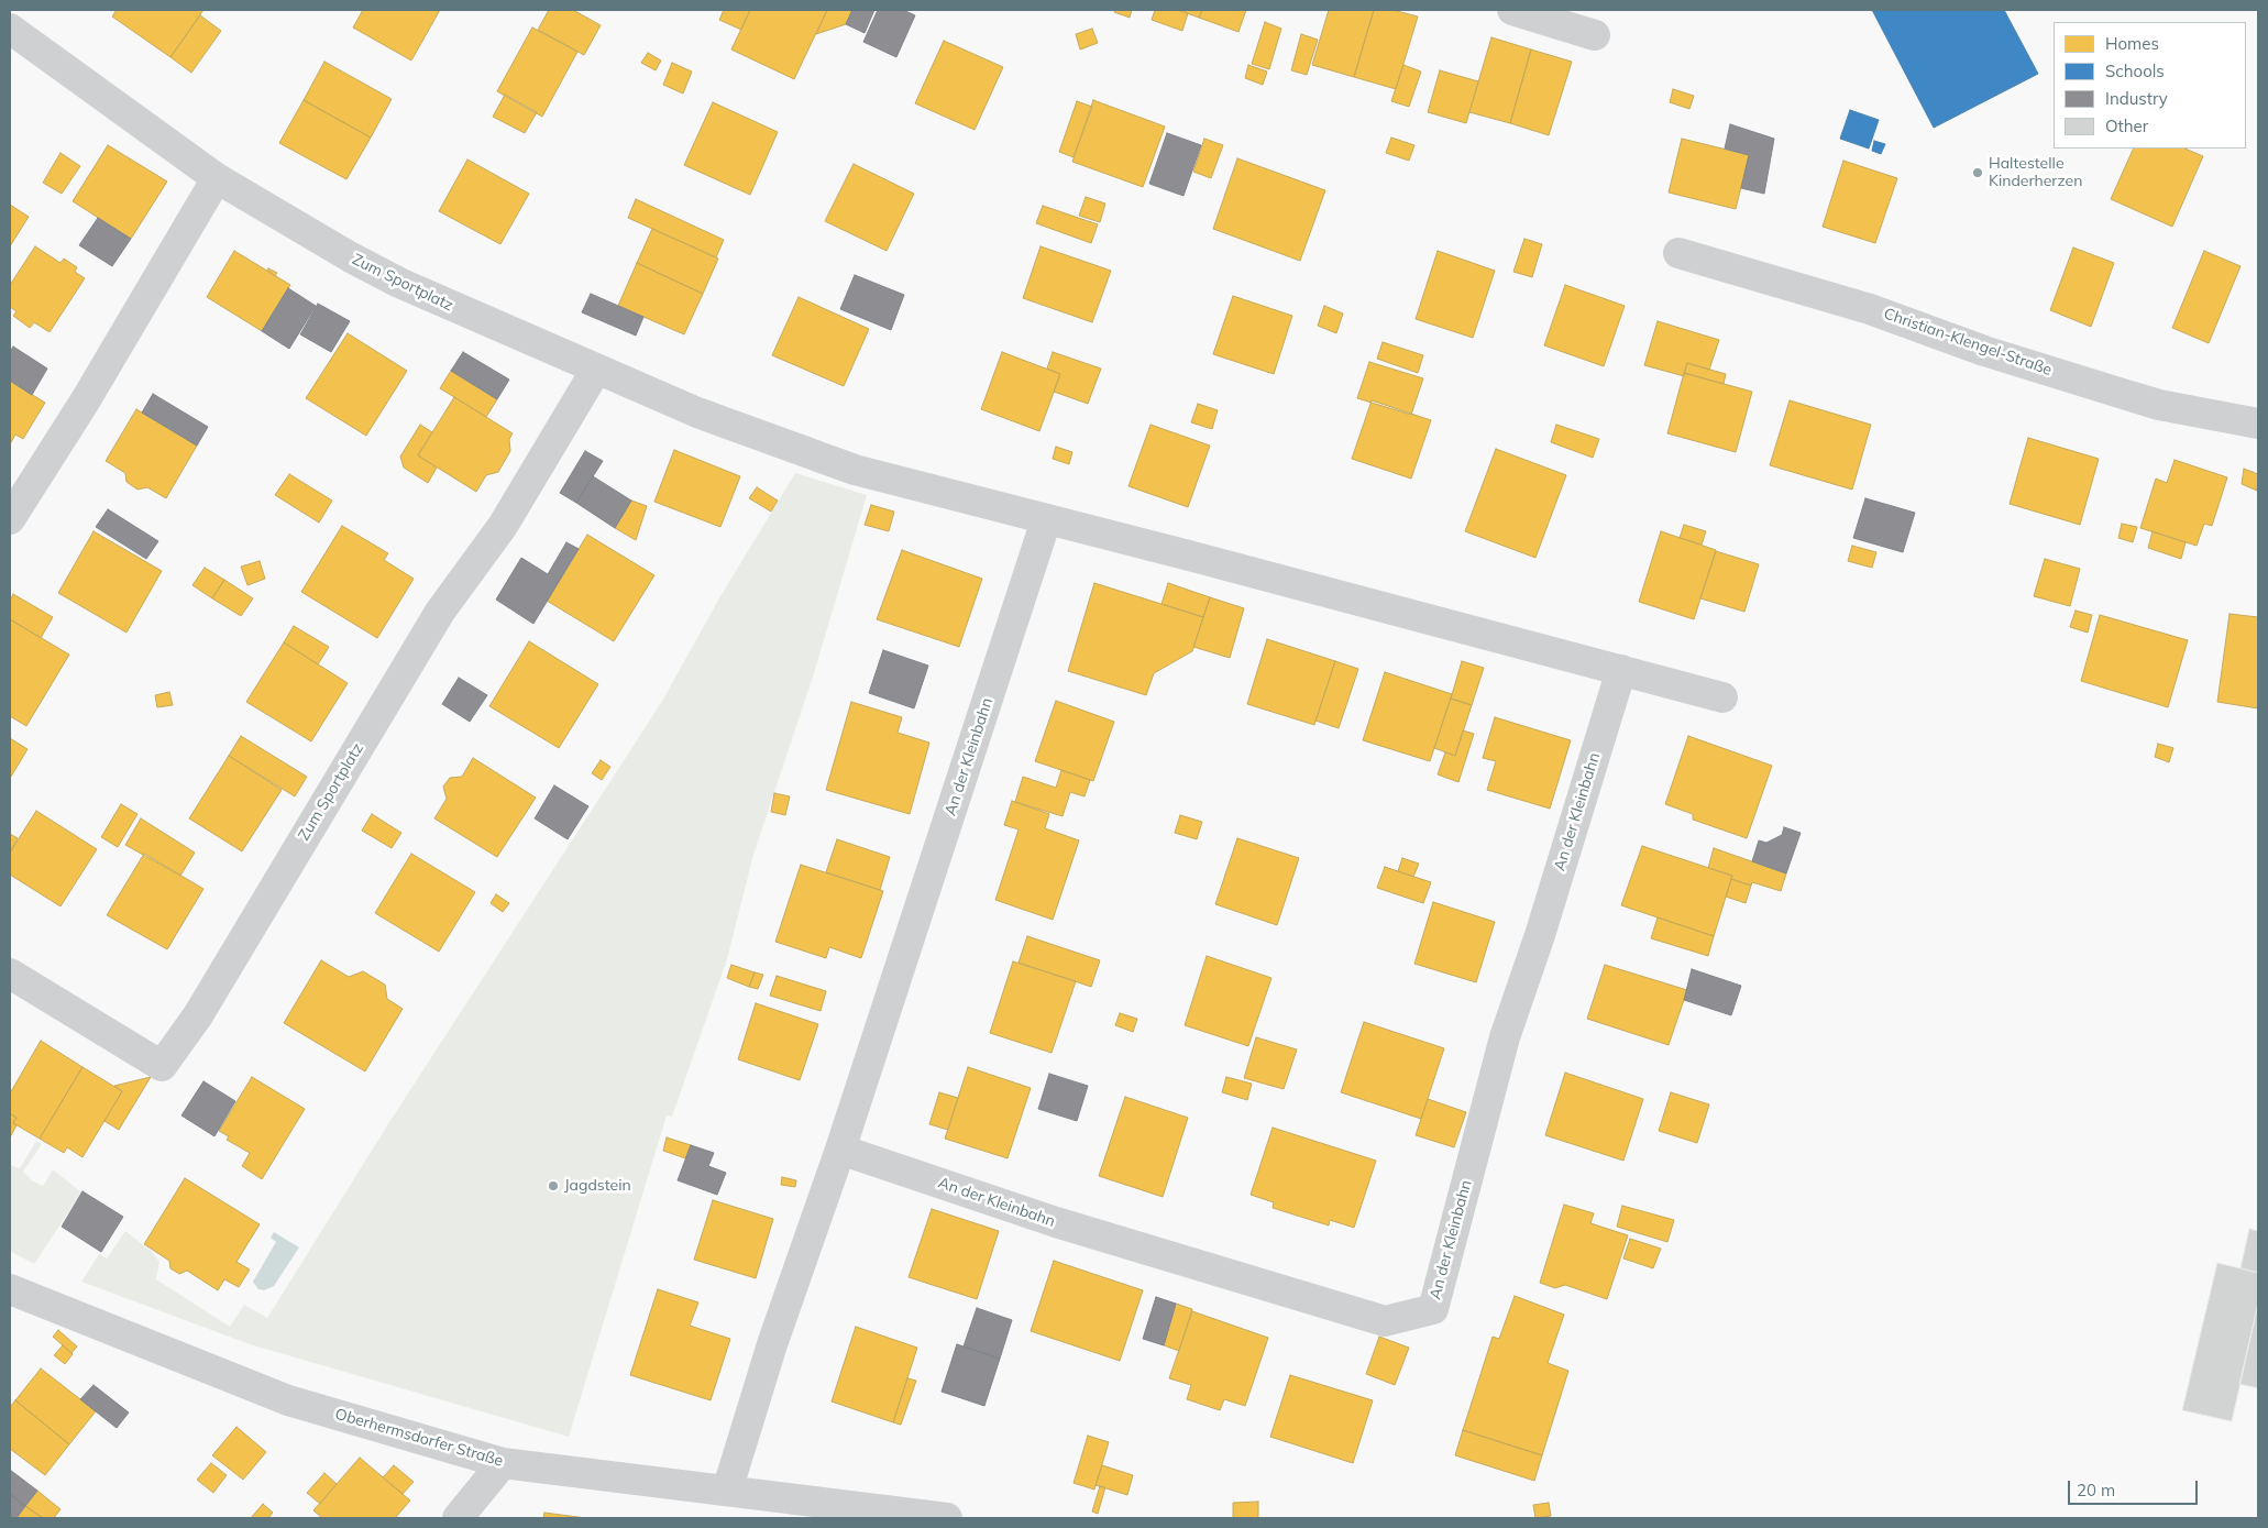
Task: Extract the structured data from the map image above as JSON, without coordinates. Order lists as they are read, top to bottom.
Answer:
{
  "streets": {
    "street": [
      "Zum Sportplatz",
      "Christian-Klengel-Straße",
      "An der Kleinbahn",
      "Oberhermsdorfer Straße"
    ]
  },
  "crossings": [
    ["Zum Sportplatz", "An der Kleinbahn"],
    ["An der Kleinbahn", "Oberhermsdorfer Straße"]
  ],
  "places": ["Haltestelle Kinderherzen", "Jagdstein"],
  "legend": [
    "Homes",
    "Schools",
    "Industry",
    "Other"
  ],
  "scale_bar": "20 m"
}
